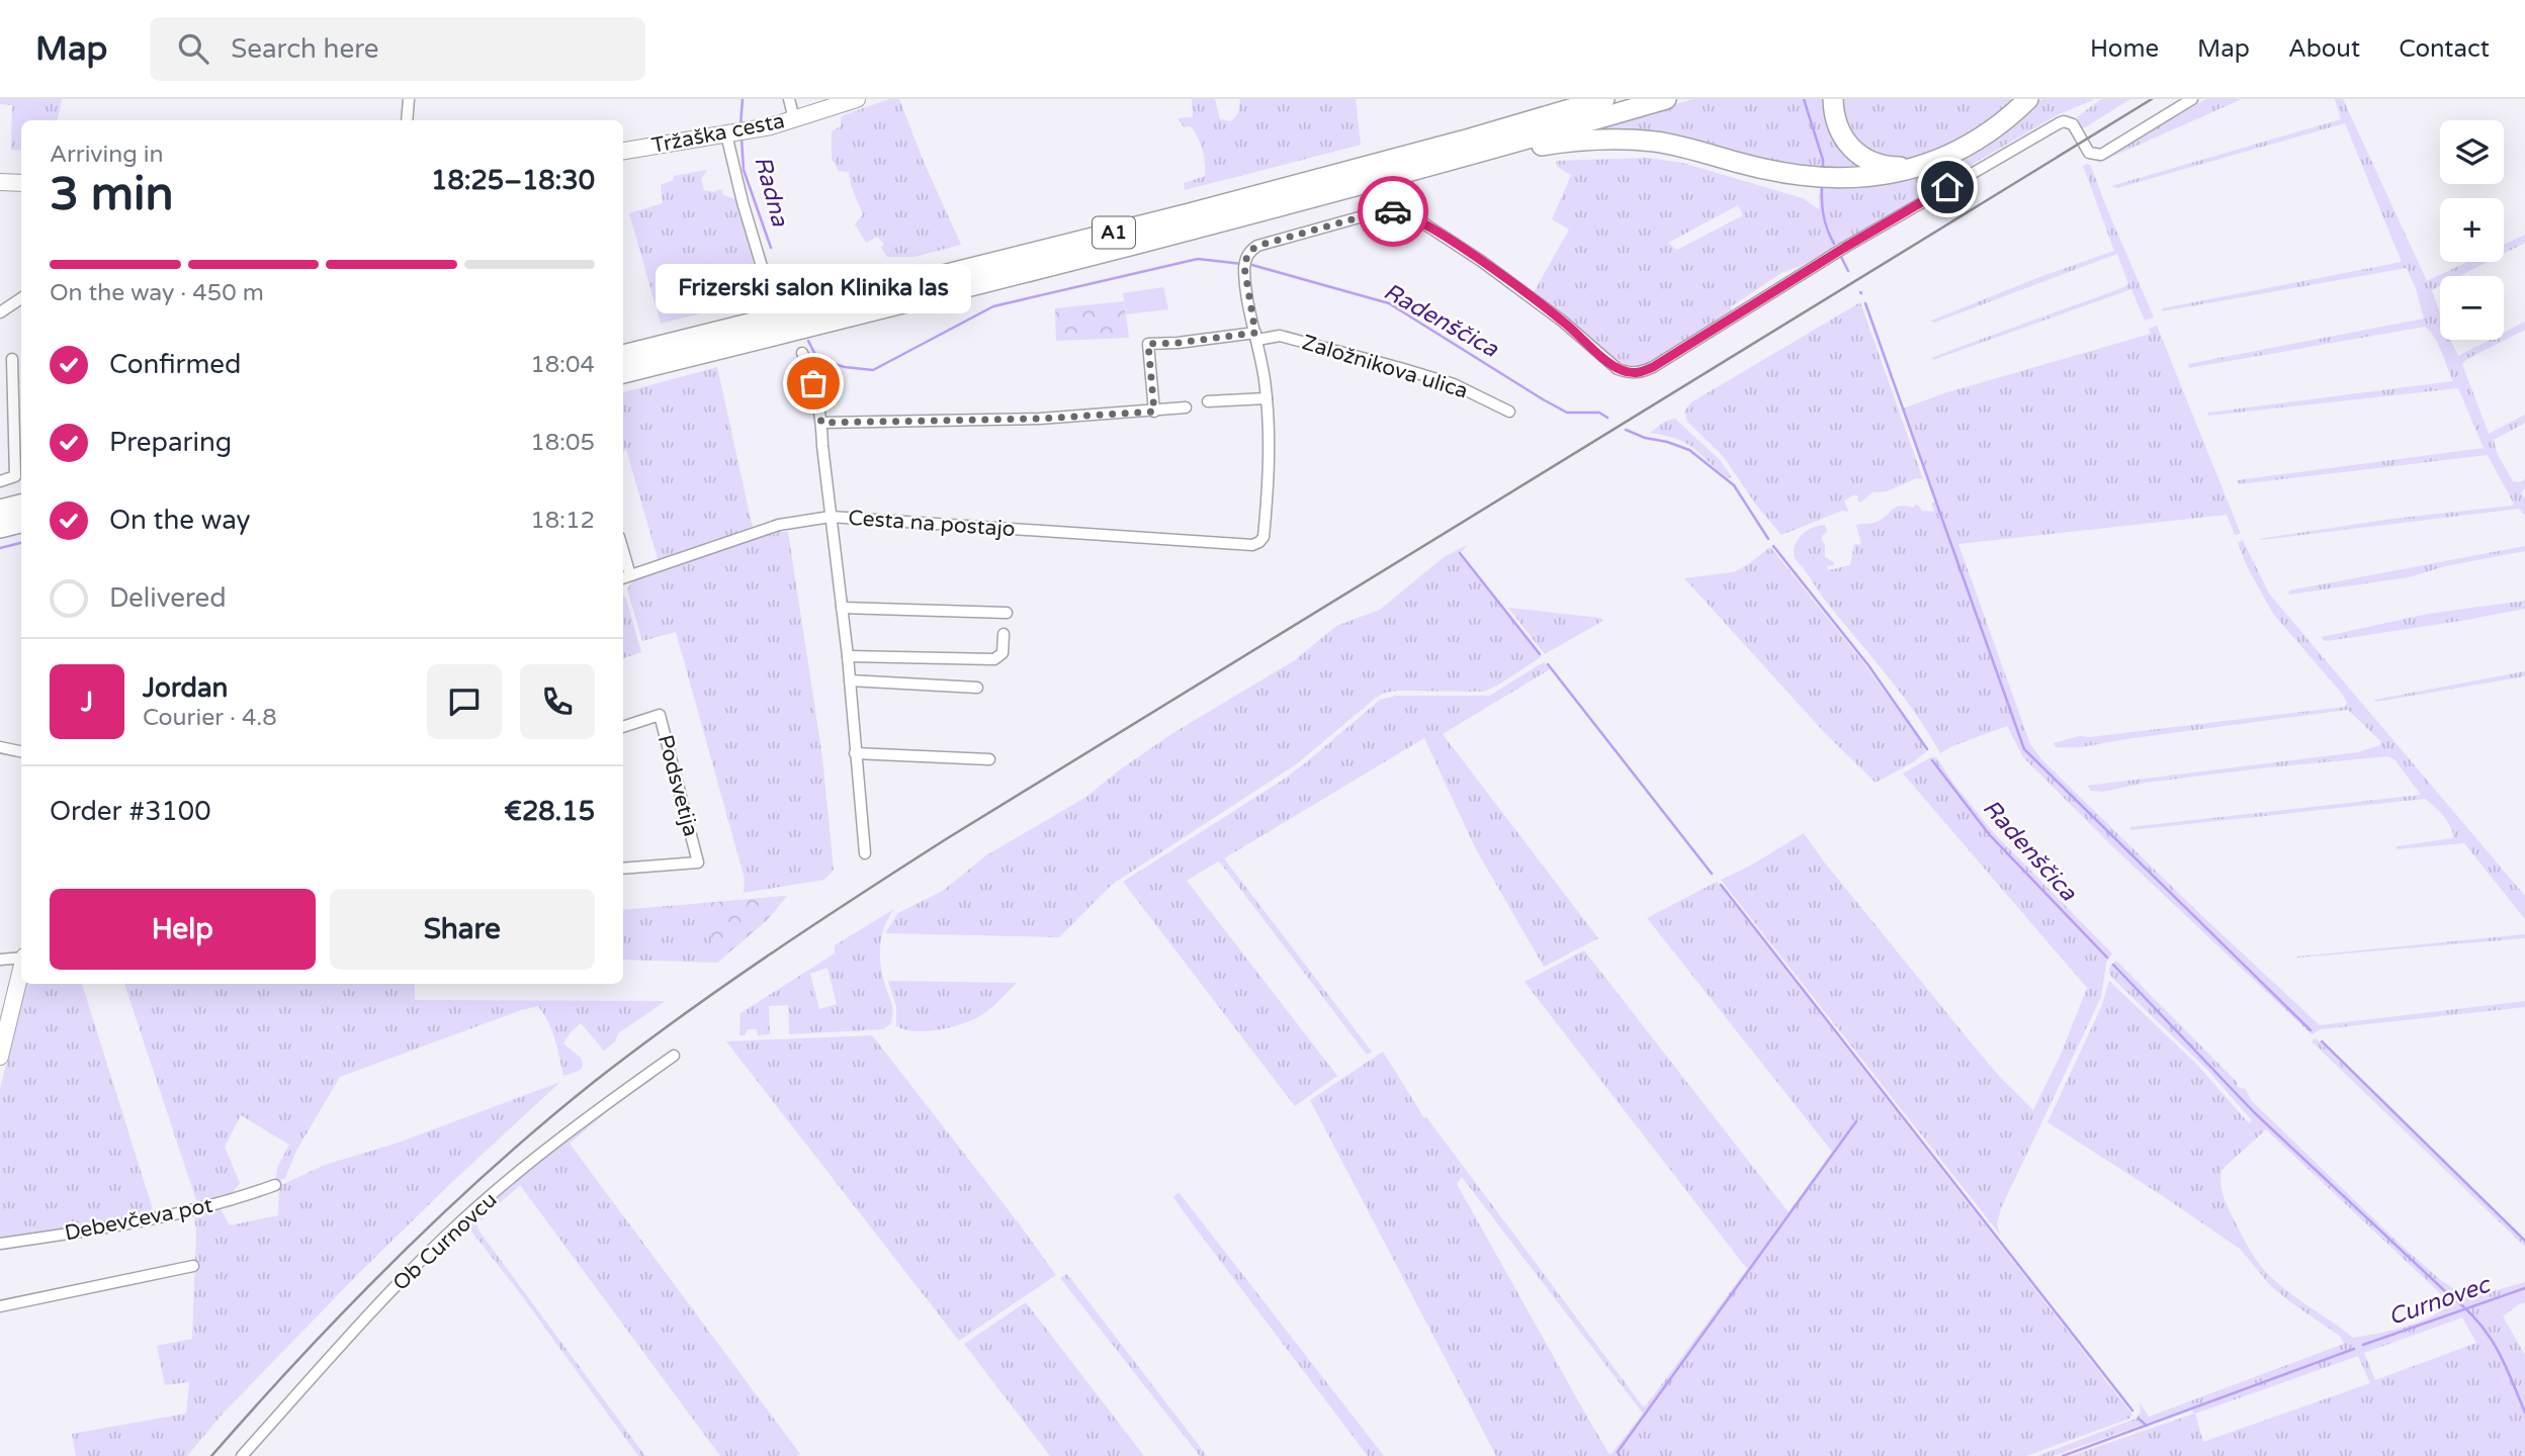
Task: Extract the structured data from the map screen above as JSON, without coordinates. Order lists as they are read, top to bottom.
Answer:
{
  "streets": {
    "highway": ["A1"],
    "main road": ["Tržaška cesta"],
    "street": [
      "Založnikova ulica",
      "Cesta na postajo",
      "Podsvetija",
      "Debevčeva pot",
      "Ob Curnovcu"
    ]
  },
  "water": ["Radna", "Radenščica", "Curnovec"],
  "places": ["Frizerski salon Klinika las"],
  "page": {
    "header": "Map",
    "search": "Search here",
    "nav": [
      "Home",
      "Map",
      "About",
      "Contact"
    ],
    "map_buttons": ["+", "−"],
    "heading": ["3 min", "Arriving in", "18:25–18:30"],
    "panel": [
      "Jordan",
      "Courier · 4.8",
      "Order #3100",
      "€28.15"
    ],
    "bar": "On the way · 450 m",
    "bubble": "Frizerski salon Klinika las",
    "list": [
      ["Confirmed", "18:04"],
      ["Preparing", "18:05"],
      ["On the way", "18:12"],
      "Delivered"
    ],
    "round": "J",
    "buttons": ["Help", "Share"]
  }
}
